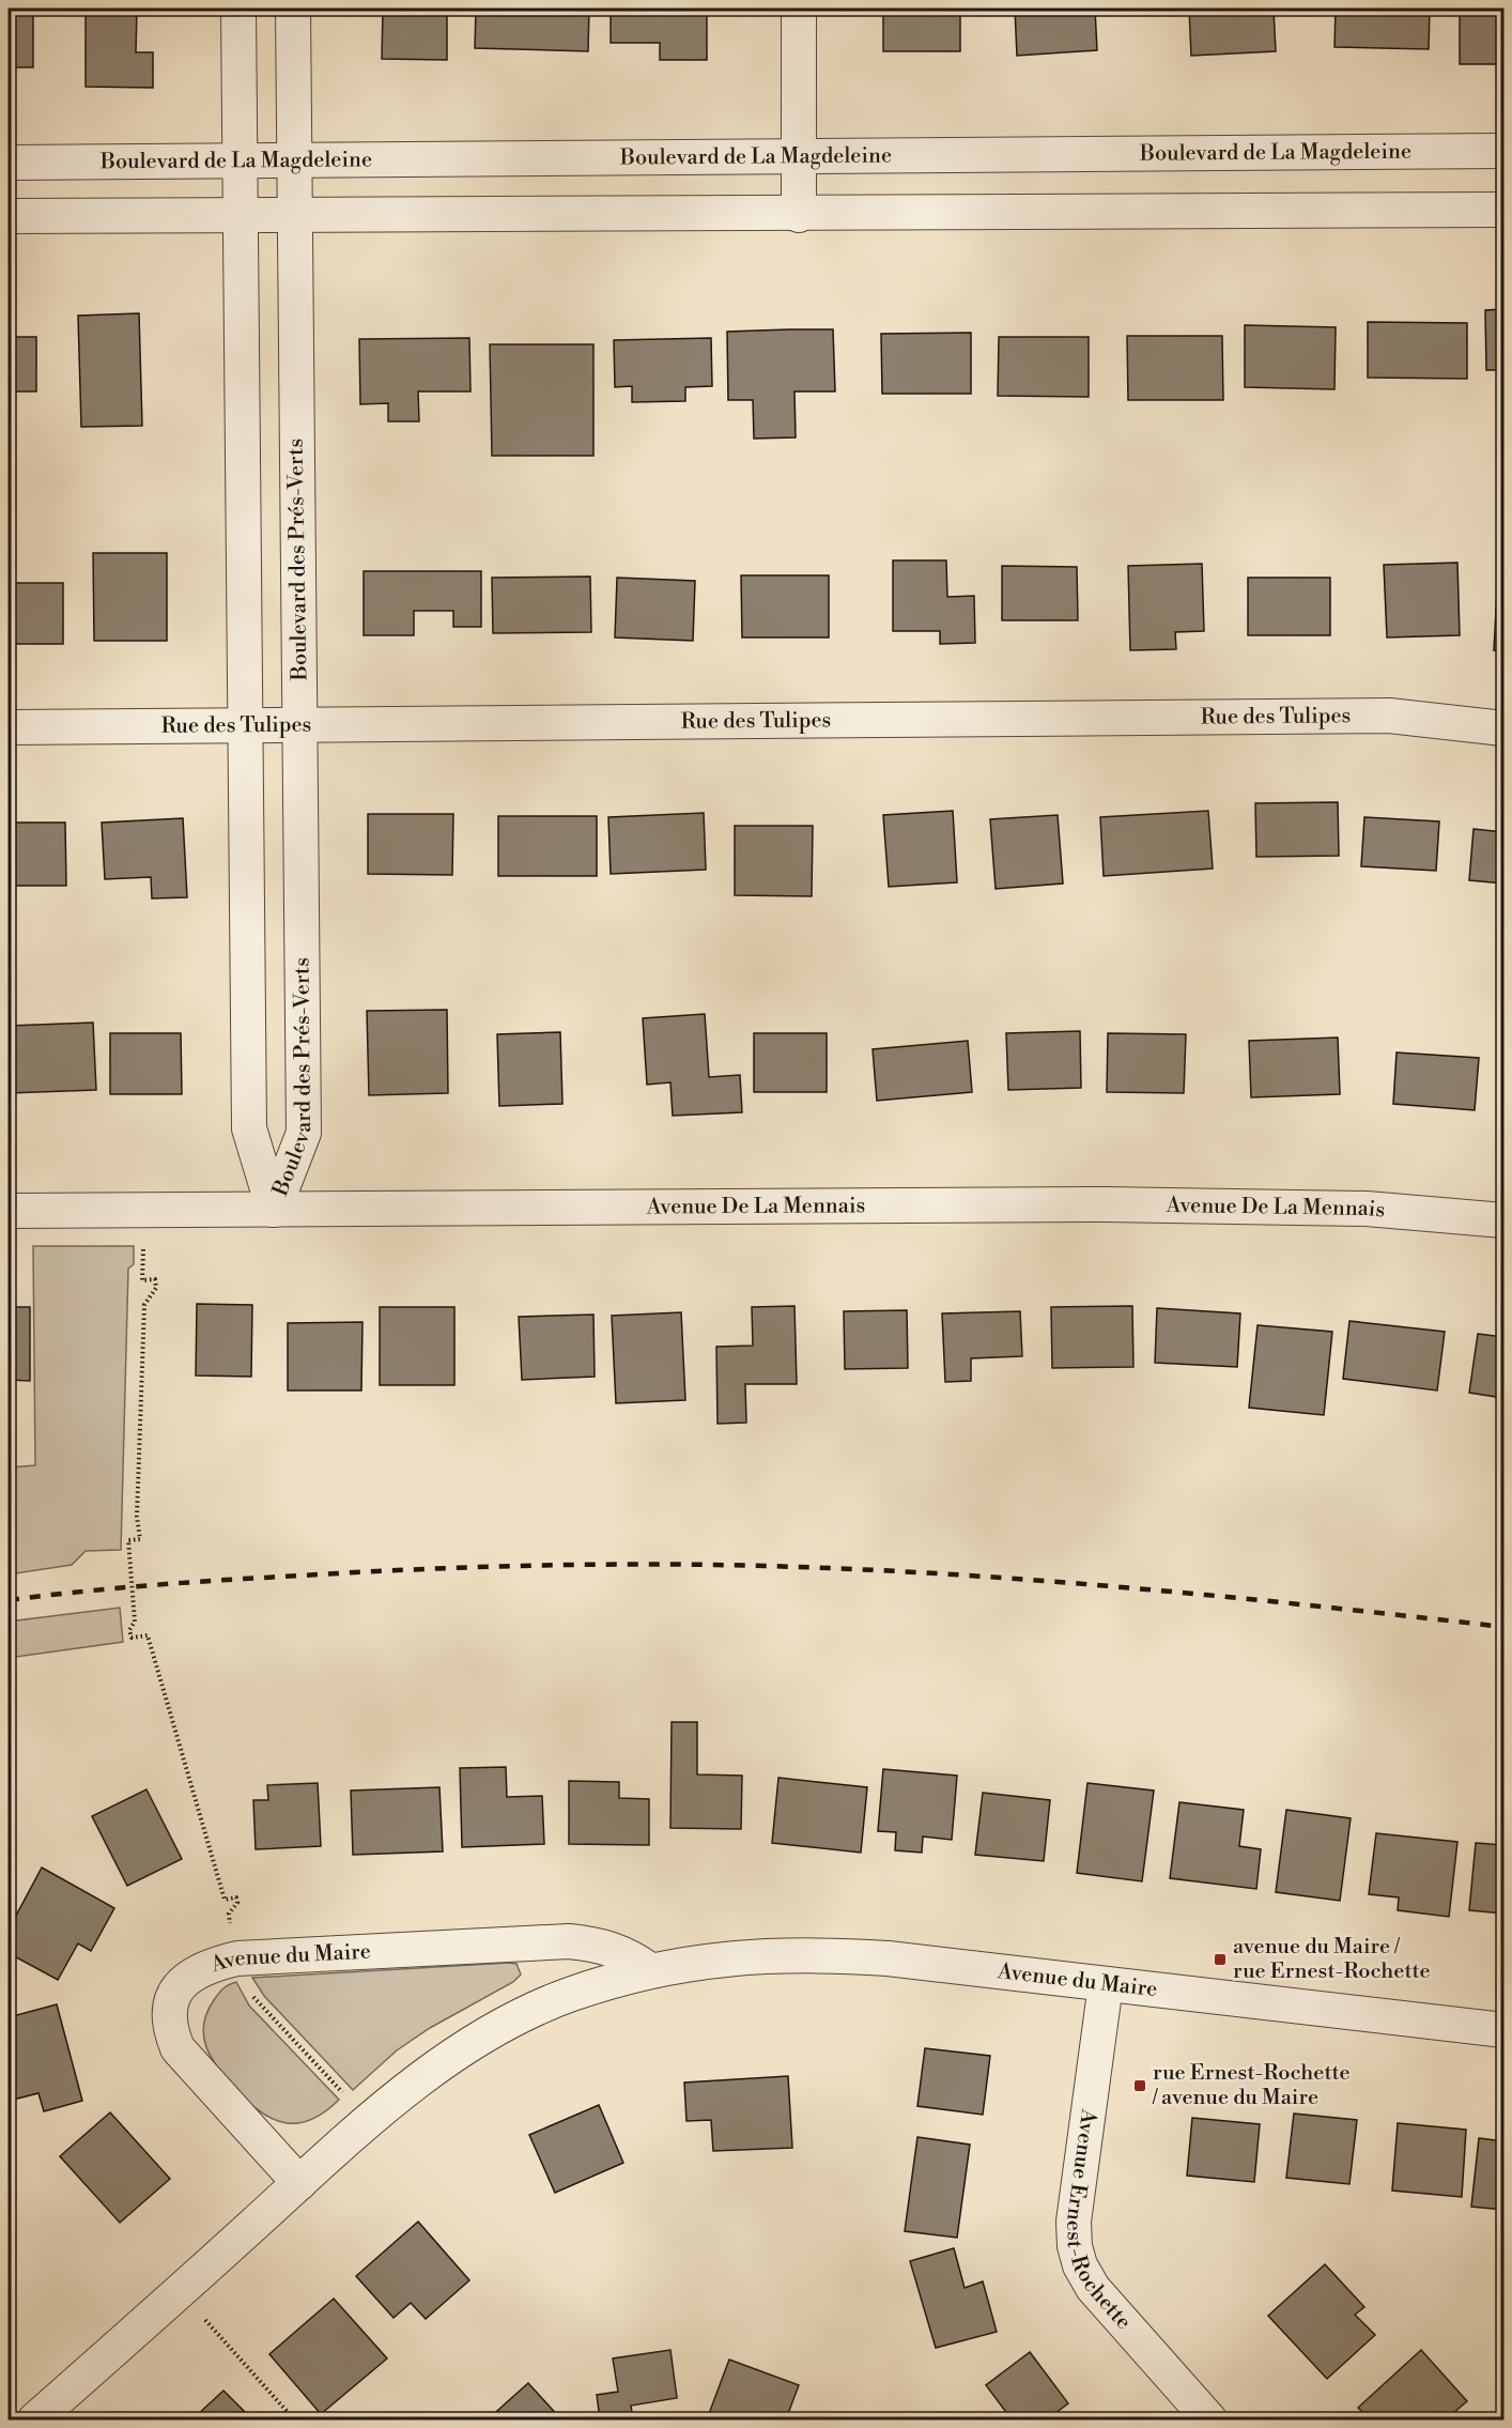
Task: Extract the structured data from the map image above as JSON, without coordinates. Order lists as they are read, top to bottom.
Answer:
{
  "streets": {
    "street": [
      "Boulevard de La Magdeleine",
      "Boulevard des Prés-Verts",
      "Rue des Tulipes",
      "Avenue De La Mennais",
      "Avenue du Maire",
      "Avenue Ernest-Rochette"
    ]
  },
  "crossings": [
    ["Boulevard de La Magdeleine", "Boulevard des Prés-Verts"],
    ["Boulevard des Prés-Verts", "Rue des Tulipes"],
    ["Boulevard des Prés-Verts", "Avenue De La Mennais"],
    ["Avenue du Maire", "Avenue Ernest-Rochette"]
  ],
  "places": {
    "transit": ["avenue du Maire / rue Ernest-Rochette", "rue Ernest-Rochette / avenue du Maire"]
  }
}
